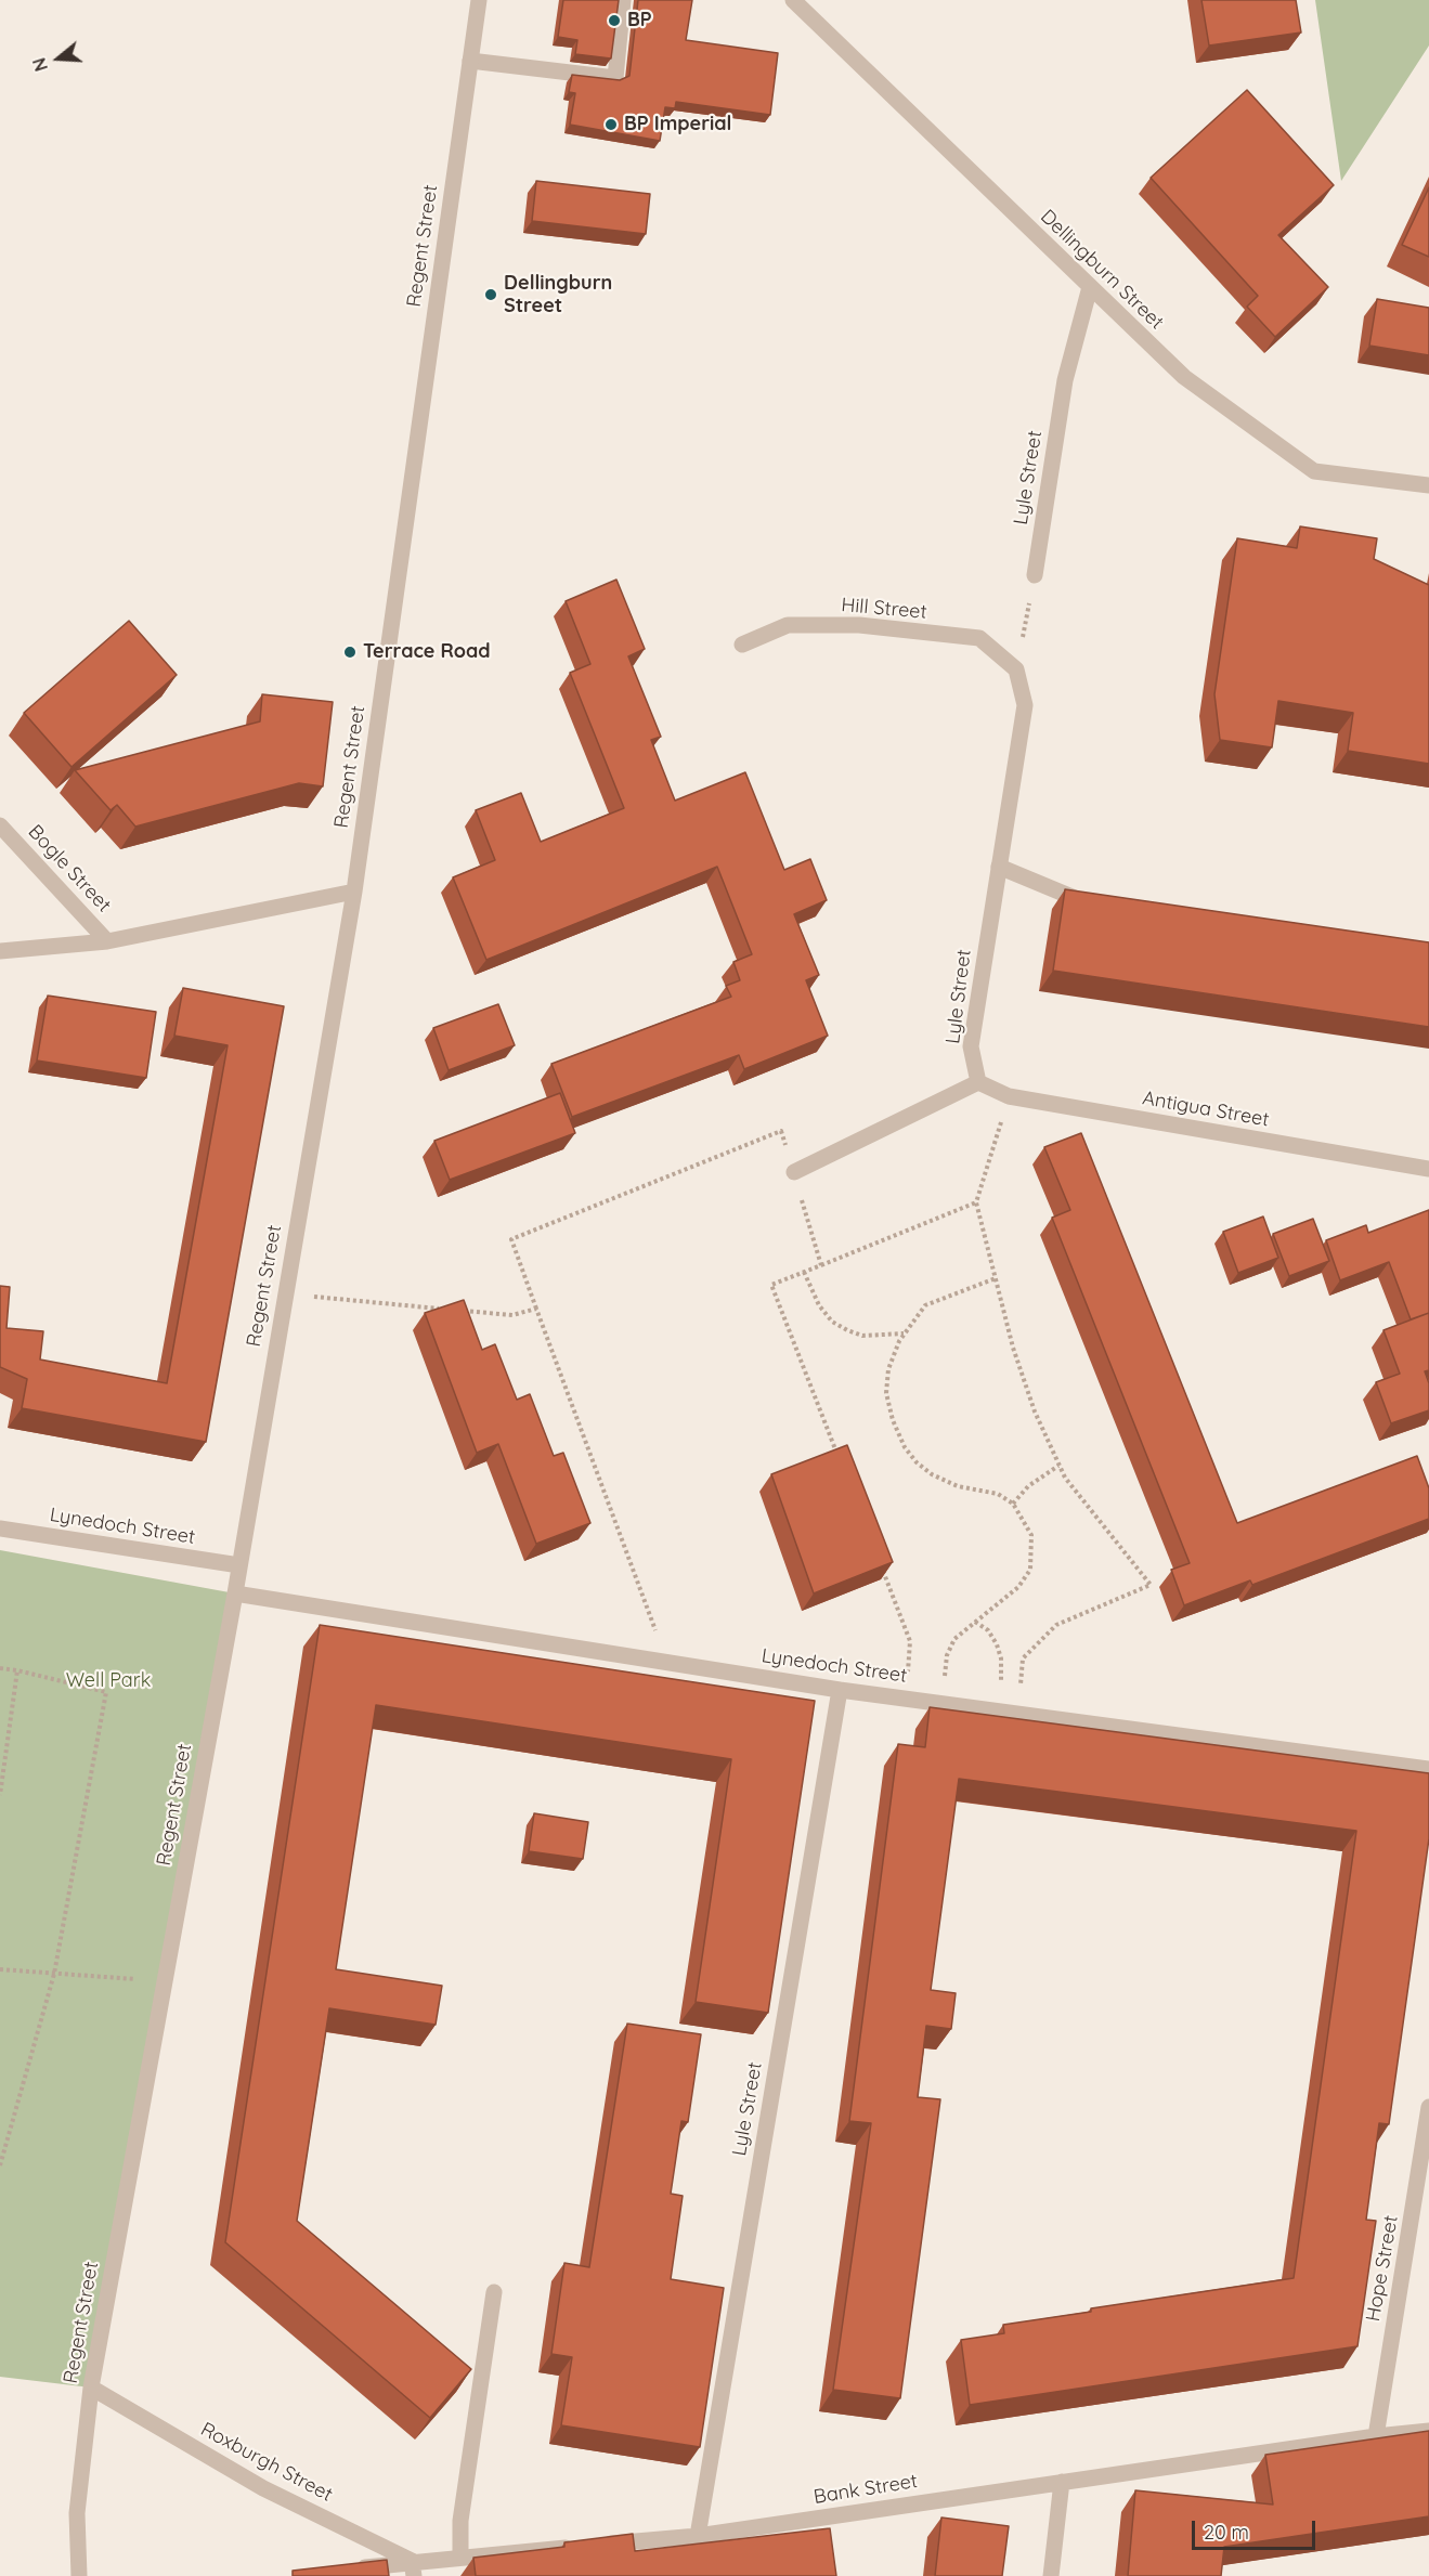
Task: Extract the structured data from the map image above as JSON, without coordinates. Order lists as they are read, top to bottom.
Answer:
{
  "streets": {
    "street": [
      "Regent Street",
      "Dellingburn Street",
      "Lyle Street",
      "Hill Street",
      "Bogle Street",
      "Antigua Street",
      "Lynedoch Street",
      "Hope Street",
      "Roxburgh Street",
      "Bank Street"
    ]
  },
  "crossings": [
    ["Regent Street", "Lynedoch Street"],
    ["Regent Street", "Roxburgh Street"],
    ["Dellingburn Street", "Lyle Street"],
    ["Lyle Street", "Hill Street"],
    ["Lyle Street", "Antigua Street"],
    ["Lyle Street", "Lynedoch Street"],
    ["Lyle Street", "Bank Street"],
    ["Hope Street", "Bank Street"],
    ["Roxburgh Street", "Bank Street"]
  ],
  "parks": ["Well Park"],
  "places": [
    "BP",
    "BP Imperial",
    "Dellingburn Street",
    "Terrace Road"
  ],
  "scale_bar": "20 m",
  "north": "left"
}
